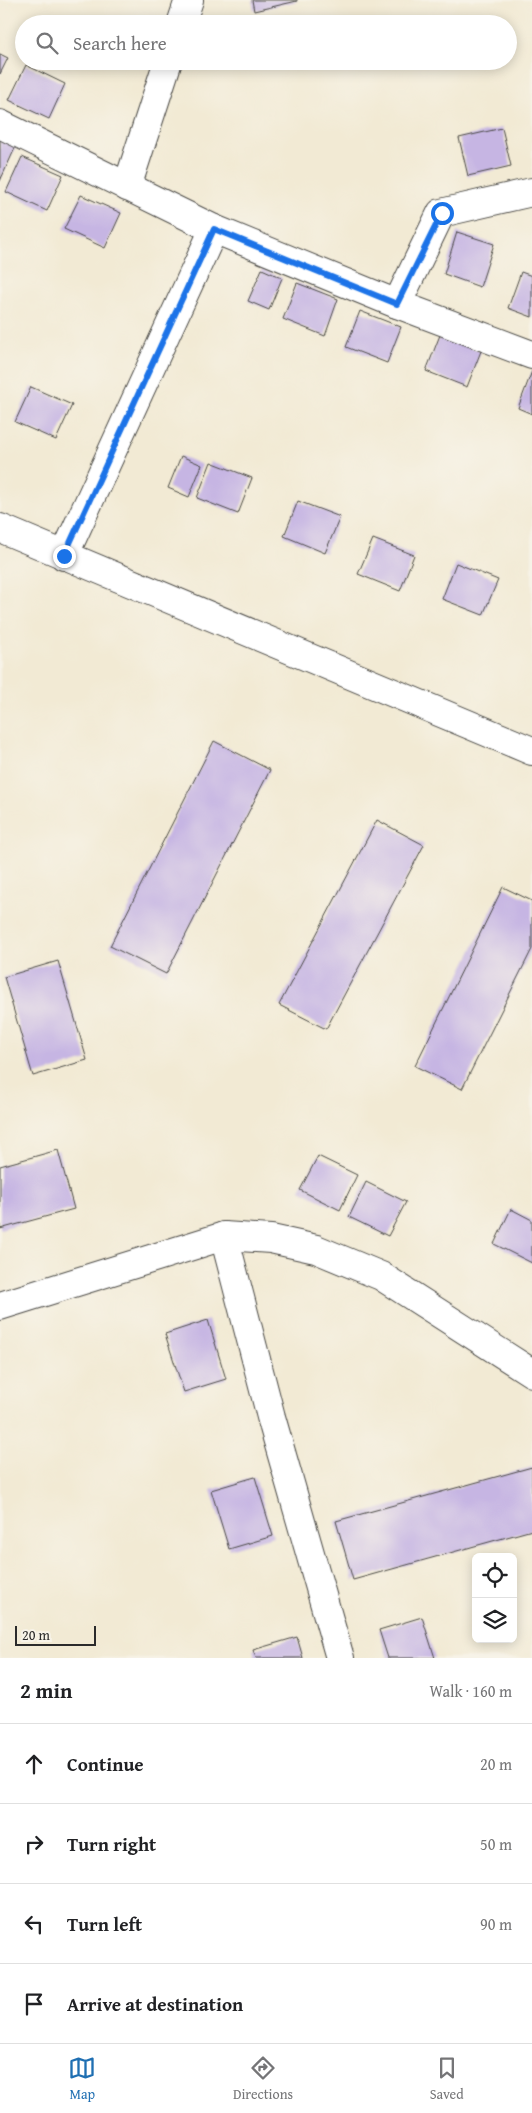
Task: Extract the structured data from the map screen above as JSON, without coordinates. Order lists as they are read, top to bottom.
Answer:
{
  "scale_bar": "20 m",
  "page": {
    "search": "Search here",
    "scale": "20 m",
    "heading": ["2 min", "Walk · 160 m"],
    "list": [
      ["Continue", "20 m"],
      ["Turn right", "50 m"],
      ["Turn left", "90 m"],
      "Arrive at destination"
    ],
    "nav": ["Map", "Directions", "Saved"]
  }
}
